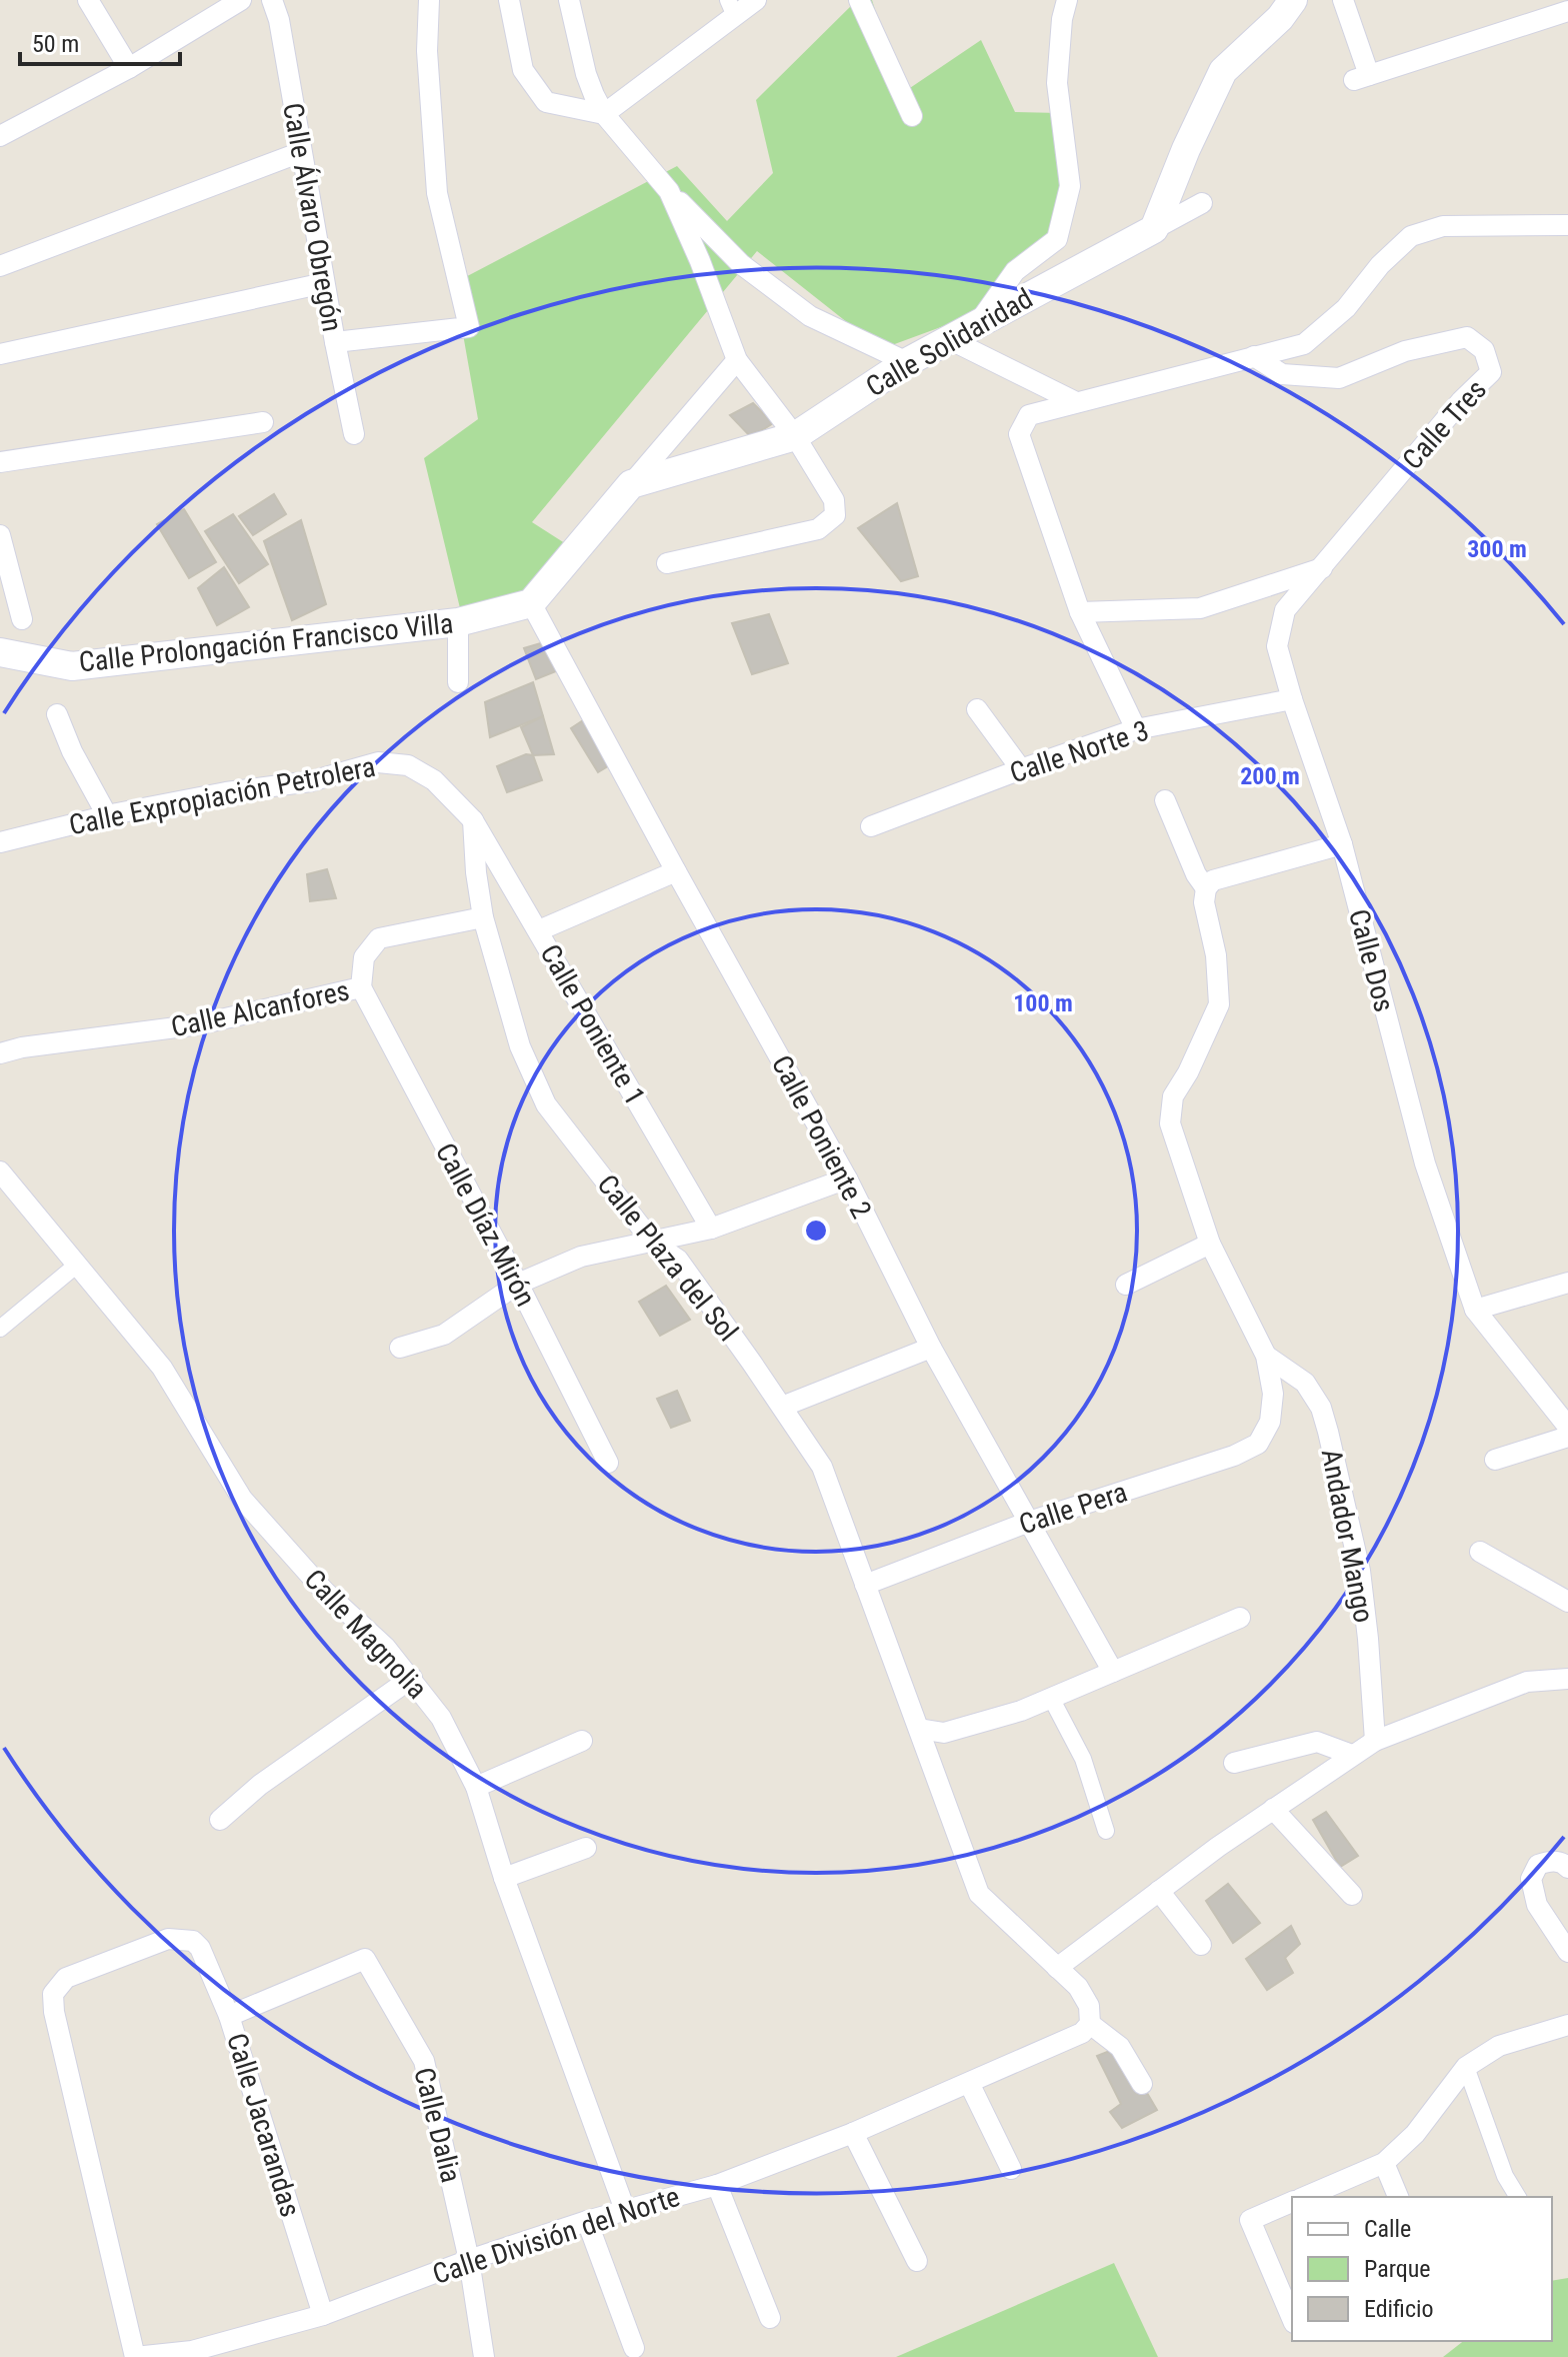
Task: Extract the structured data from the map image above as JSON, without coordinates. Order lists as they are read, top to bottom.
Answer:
{
  "streets": {
    "main road": ["Calle Solidaridad", "Calle Prolongación Francisco Villa"],
    "street": [
      "Calle Álvaro Obregón",
      "Calle Tres",
      "Calle Norte 3",
      "Calle Expropiación Petrolera",
      "Calle Dos",
      "Calle Alcanfores",
      "Calle Poniente 1",
      "Calle Poniente 2",
      "Calle Díaz Mirón",
      "Calle Plaza del Sol",
      "Calle Pera",
      "Andador Mango",
      "Calle Magnolia",
      "Calle Jacarandas",
      "Calle Dalia",
      "Calle División del Norte"
    ]
  },
  "crossings": [
    ["Calle Tres", "Calle Dos"],
    ["Calle Prolongación Francisco Villa", "Calle Poniente 2"],
    ["Calle Norte 3", "Calle Dos"],
    ["Calle Expropiación Petrolera", "Calle Poniente 1"],
    ["Calle Expropiación Petrolera", "Calle Plaza del Sol"],
    ["Calle Alcanfores", "Calle Díaz Mirón"],
    ["Calle Alcanfores", "Calle Plaza del Sol"],
    ["Calle Poniente 1", "Calle Plaza del Sol"],
    ["Calle Poniente 2", "Calle Pera"],
    ["Calle Plaza del Sol", "Calle Pera"],
    ["Calle Plaza del Sol", "Calle División del Norte"],
    ["Calle Pera", "Andador Mango"],
    ["Calle Magnolia", "Calle División del Norte"],
    ["Calle Jacarandas", "Calle Dalia"],
    ["Calle Jacarandas", "Calle División del Norte"],
    ["Calle Dalia", "Calle División del Norte"]
  ],
  "legend": ["Calle", "Parque", "Edificio"],
  "scale_bar": "50 m",
  "rings": ["300 m", "200 m", "100 m"]
}
